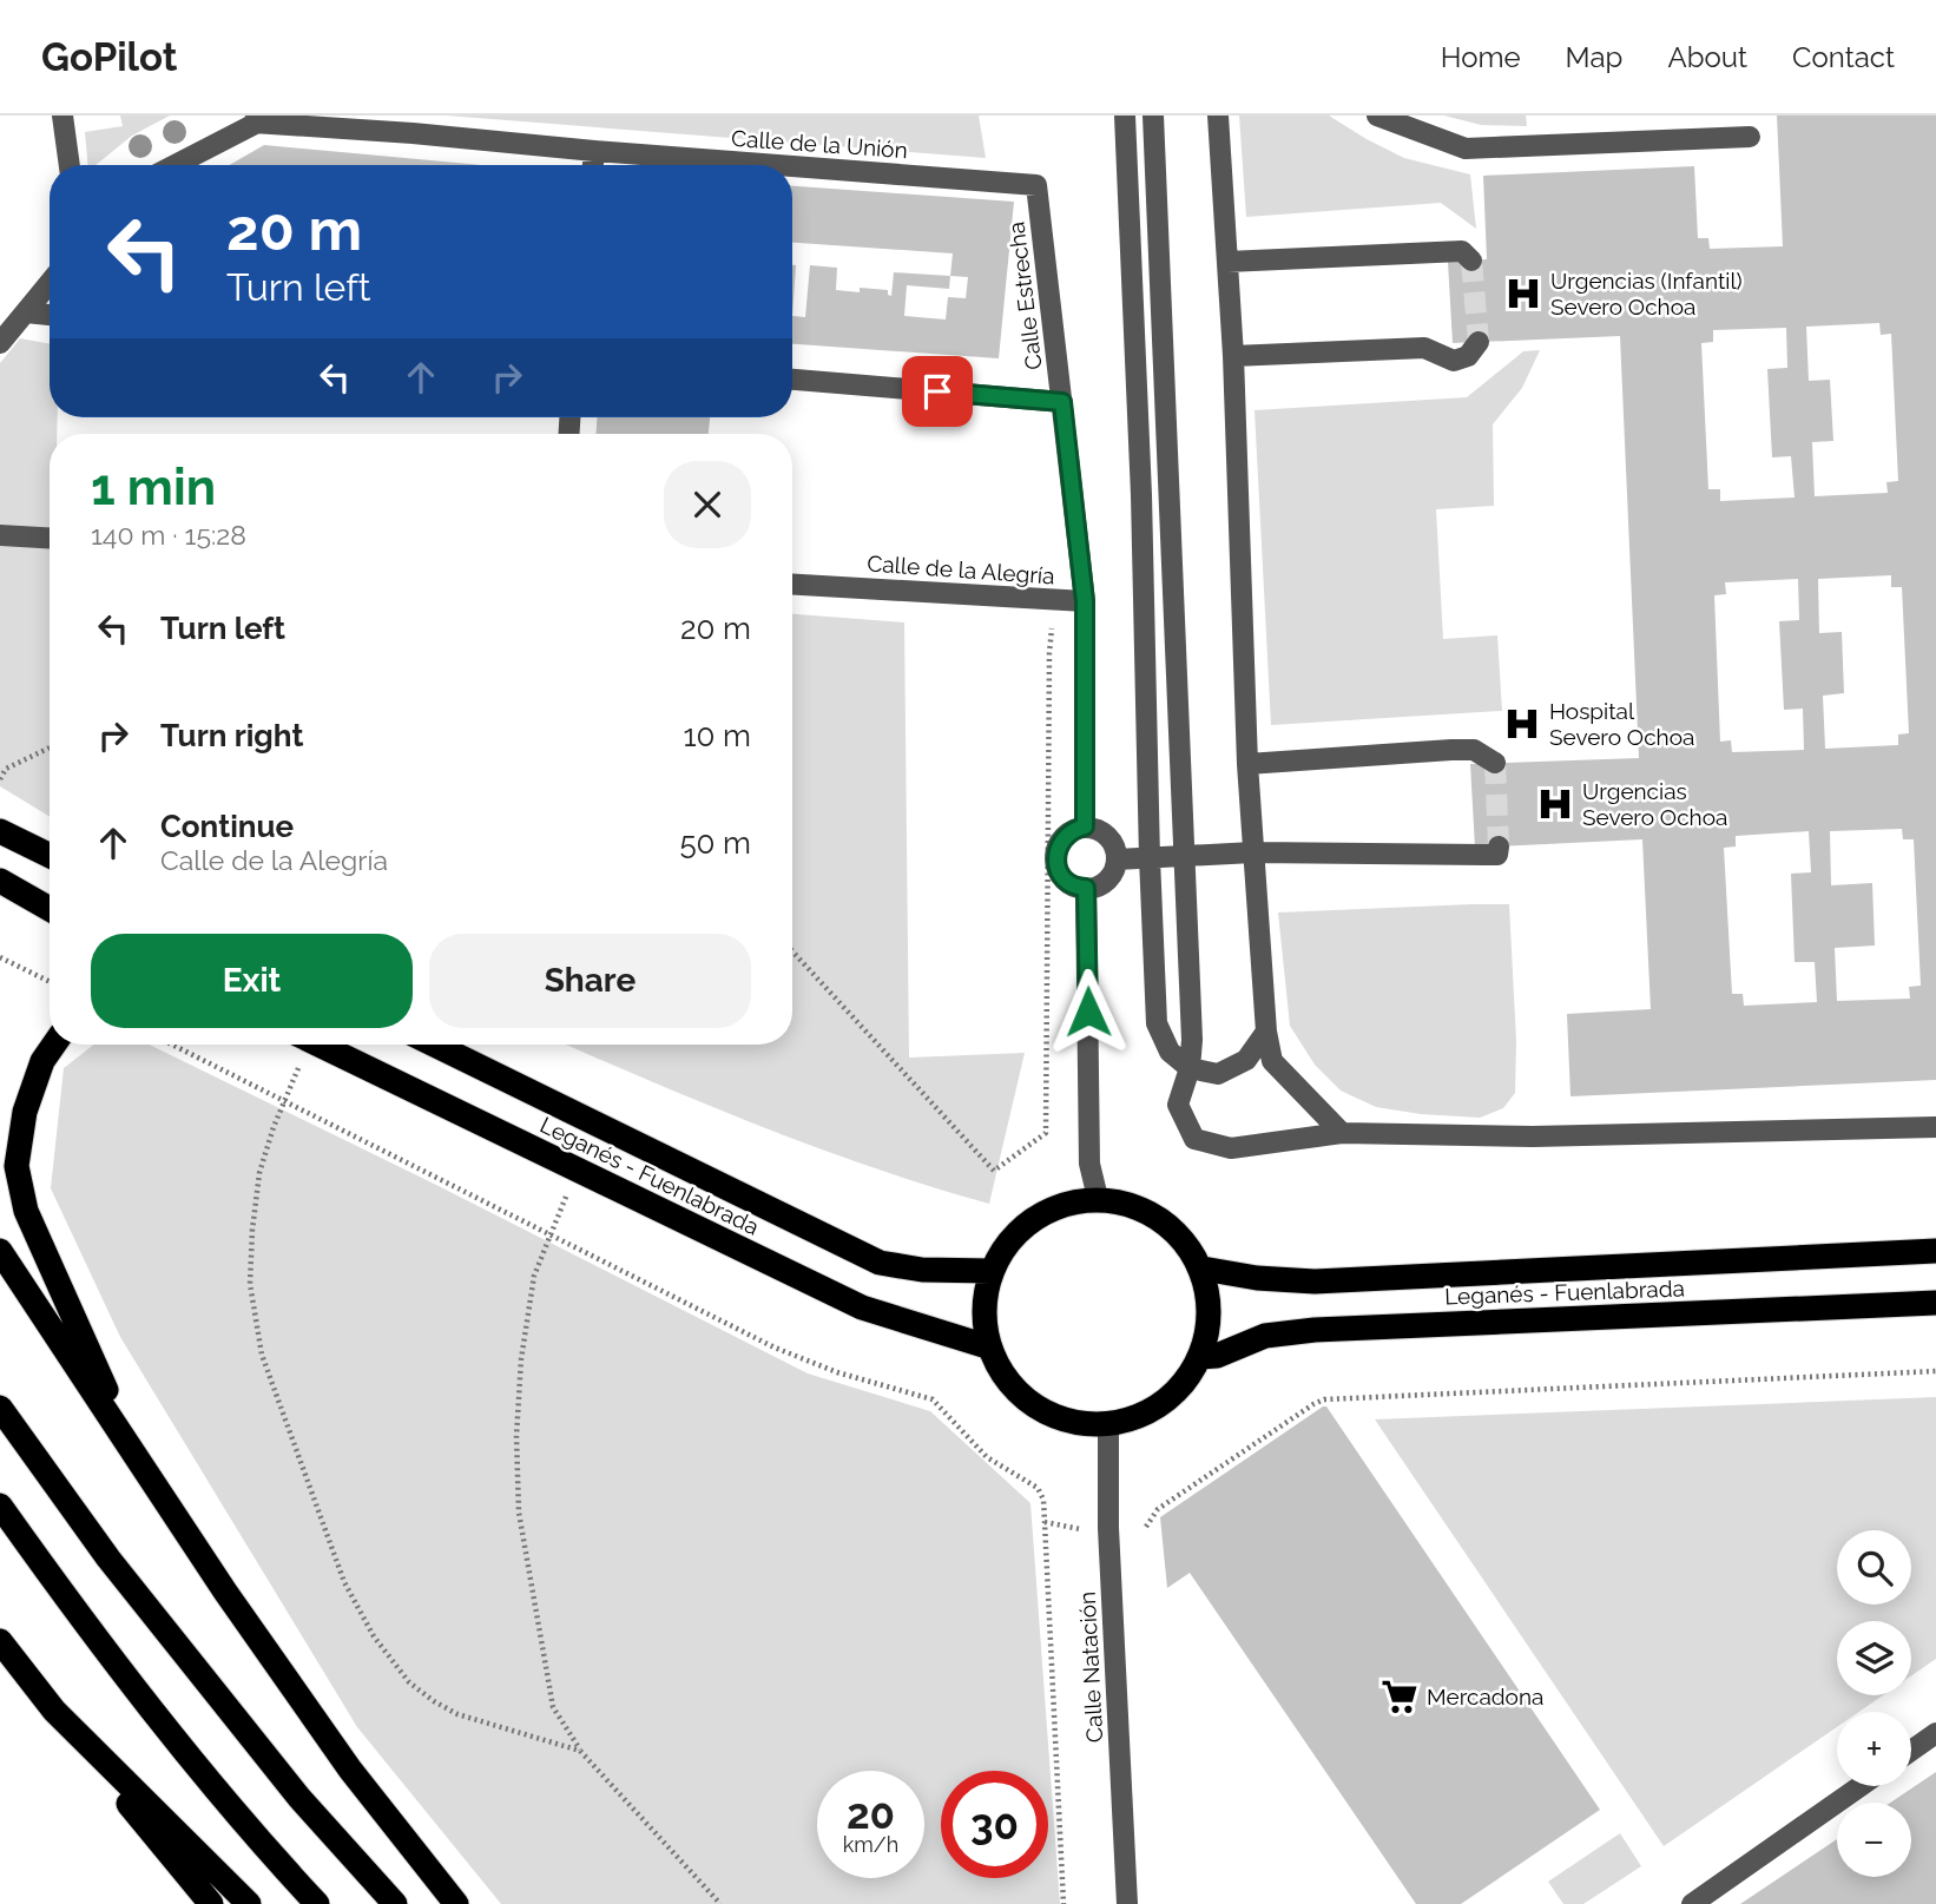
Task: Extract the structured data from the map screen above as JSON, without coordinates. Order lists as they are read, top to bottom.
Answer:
{
  "streets": {
    "highway": ["Leganés - Fuenlabrada"],
    "street": [
      "Calle de la Unión",
      "Calle Estrecha",
      "Calle de la Alegría",
      "Calle Natación"
    ]
  },
  "crossings": [
    ["Calle de la Unión", "Calle Estrecha"],
    ["Calle Estrecha", "Calle de la Alegría"],
    ["Leganés - Fuenlabrada", "Calle Natación"]
  ],
  "places": {
    "hospital": ["Urgencias (Infantil) Severo Ochoa", "Hospital Severo Ochoa", "Urgencias Severo Ochoa"],
    "supermarket": ["Mercadona"]
  },
  "page": {
    "header": "GoPilot",
    "nav": [
      "Home",
      "Map",
      "About",
      "Contact"
    ],
    "turn": ["20 m", "Turn left"],
    "heading": ["1 min", "140 m · 15:28"],
    "list": [
      {
        "name": "Turn left",
        "value": "20 m"
      },
      {
        "name": "Turn right",
        "value": "10 m"
      },
      {
        "name": "Continue",
        "note": "Calle de la Alegría",
        "value": "50 m"
      }
    ],
    "buttons": ["Exit", "Share"],
    "map_buttons": ["+", "−"],
    "speed": "20 km/h",
    "limit": "30"
  }
}
